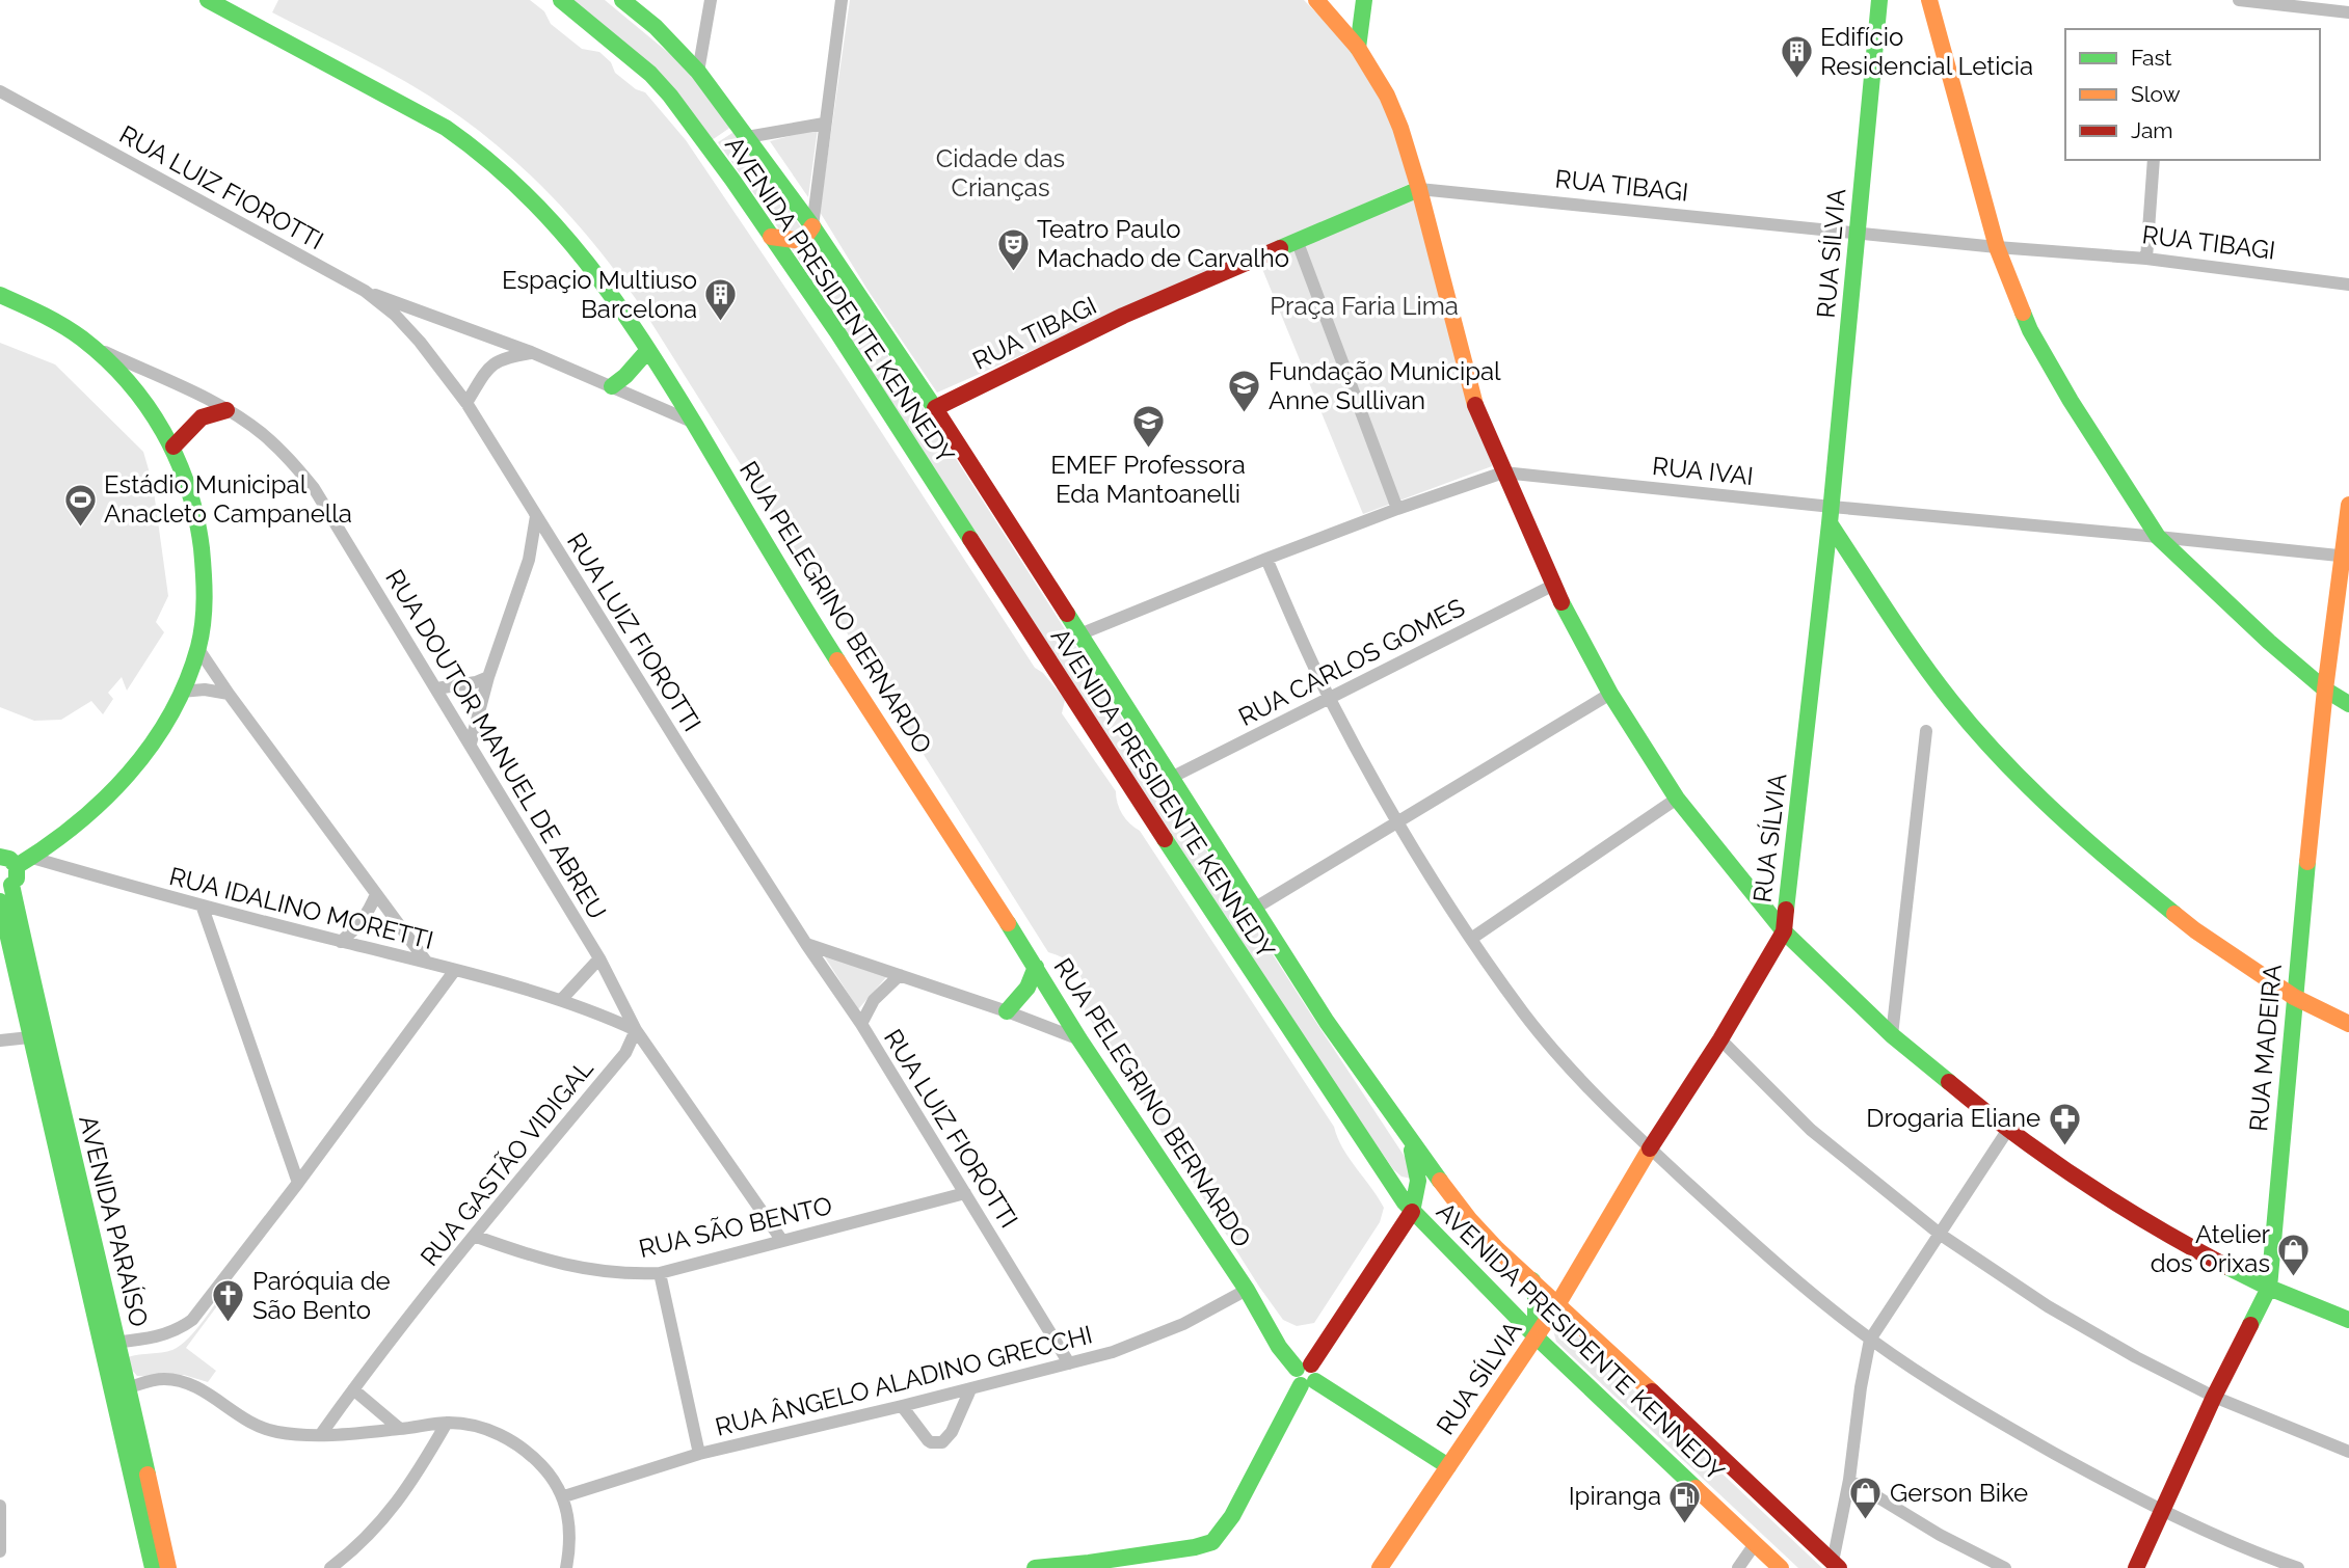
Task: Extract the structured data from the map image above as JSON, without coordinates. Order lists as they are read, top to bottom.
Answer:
{
  "streets": {
    "street": [
      "RUA TIBAGI",
      "RUA LUIZ FIOROTTI",
      "RUA SÍLVIA",
      "AVENIDA PRESIDENTE KENNEDY",
      "RUA IVAI",
      "RUA PELEGRINO BERNARDO",
      "RUA CARLOS GOMES",
      "RUA DOUTOR MANUEL DE ABREU",
      "RUA IDALINO MORETTI",
      "RUA MADEIRA",
      "RUA GASTÃO VIDIGAL",
      "AVENIDA PARAÍSO",
      "RUA SÃO BENTO",
      "RUA ÂNGELO ALADINO GRECCHI"
    ]
  },
  "crossings": [
    ["RUA TIBAGI", "RUA SÍLVIA"],
    ["RUA TIBAGI", "AVENIDA PRESIDENTE KENNEDY"],
    ["RUA LUIZ FIOROTTI", "RUA SÃO BENTO"],
    ["RUA LUIZ FIOROTTI", "RUA ÂNGELO ALADINO GRECCHI"],
    ["RUA SÍLVIA", "AVENIDA PRESIDENTE KENNEDY"],
    ["RUA SÍLVIA", "RUA IVAI"],
    ["RUA SÍLVIA", "RUA PELEGRINO BERNARDO"],
    ["AVENIDA PRESIDENTE KENNEDY", "RUA IVAI"],
    ["AVENIDA PRESIDENTE KENNEDY", "RUA CARLOS GOMES"],
    ["RUA IVAI", "RUA MADEIRA"],
    ["RUA PELEGRINO BERNARDO", "RUA ÂNGELO ALADINO GRECCHI"],
    ["RUA DOUTOR MANUEL DE ABREU", "RUA IDALINO MORETTI"],
    ["RUA DOUTOR MANUEL DE ABREU", "RUA GASTÃO VIDIGAL"],
    ["RUA DOUTOR MANUEL DE ABREU", "RUA SÃO BENTO"],
    ["RUA IDALINO MORETTI", "RUA GASTÃO VIDIGAL"],
    ["RUA GASTÃO VIDIGAL", "RUA SÃO BENTO"]
  ],
  "parks": ["Cidade das Crianças", "Praça Faria Lima"],
  "places": {
    "building": ["Edifício Residencial Leticia", "Espaçio Multiuso Barcelona"],
    "theatre": ["Teatro Paulo Machado de Carvalho"],
    "school or university": ["Fundação Municipal Anne Sullivan", "EMEF Professora Eda Mantoanelli"],
    "sports": ["Estádio Municipal Anacleto Campanella"],
    "pharmacy": ["Drogaria Eliane"],
    "shop": ["Atelier dos Orixas", "Gerson Bike"],
    "church": ["Paróquia de São Bento"],
    "fuel station": ["Ipiranga"]
  },
  "legend": ["Fast", "Slow", "Jam"]
}
